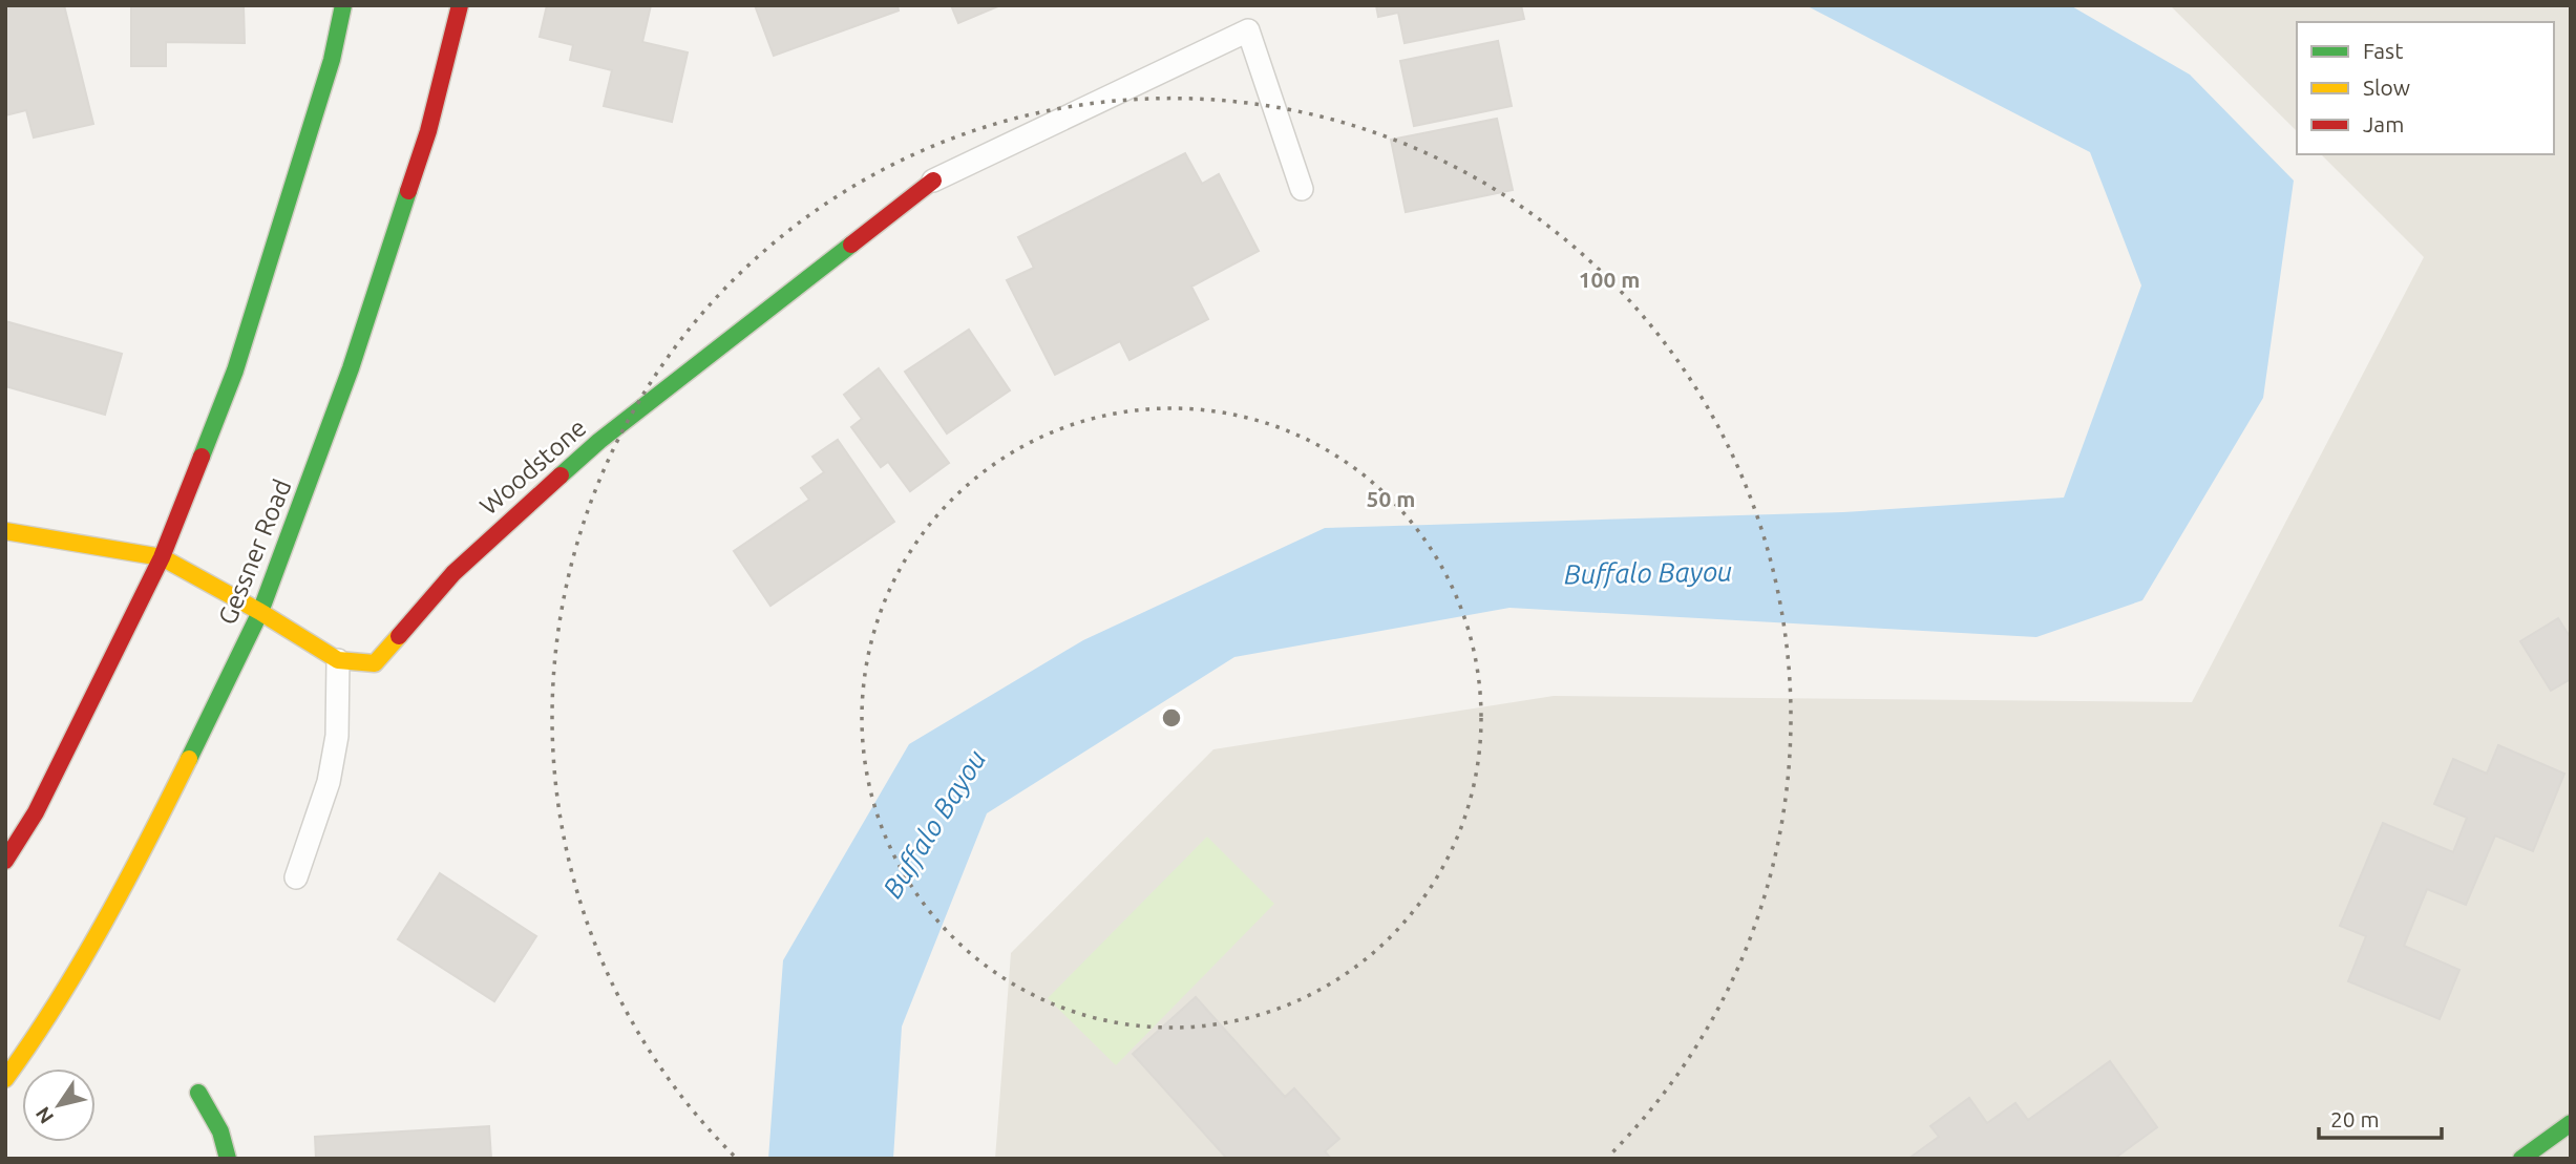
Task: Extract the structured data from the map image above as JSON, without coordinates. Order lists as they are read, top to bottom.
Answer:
{
  "streets": {
    "main road": ["Woodstone", "Gessner Road"]
  },
  "crossings": [
    ["Woodstone", "Gessner Road"]
  ],
  "water": ["Buffalo Bayou"],
  "legend": ["Fast", "Slow", "Jam"],
  "scale_bar": "20 m",
  "north": "bottom left",
  "rings": ["100 m", "50 m"]
}
